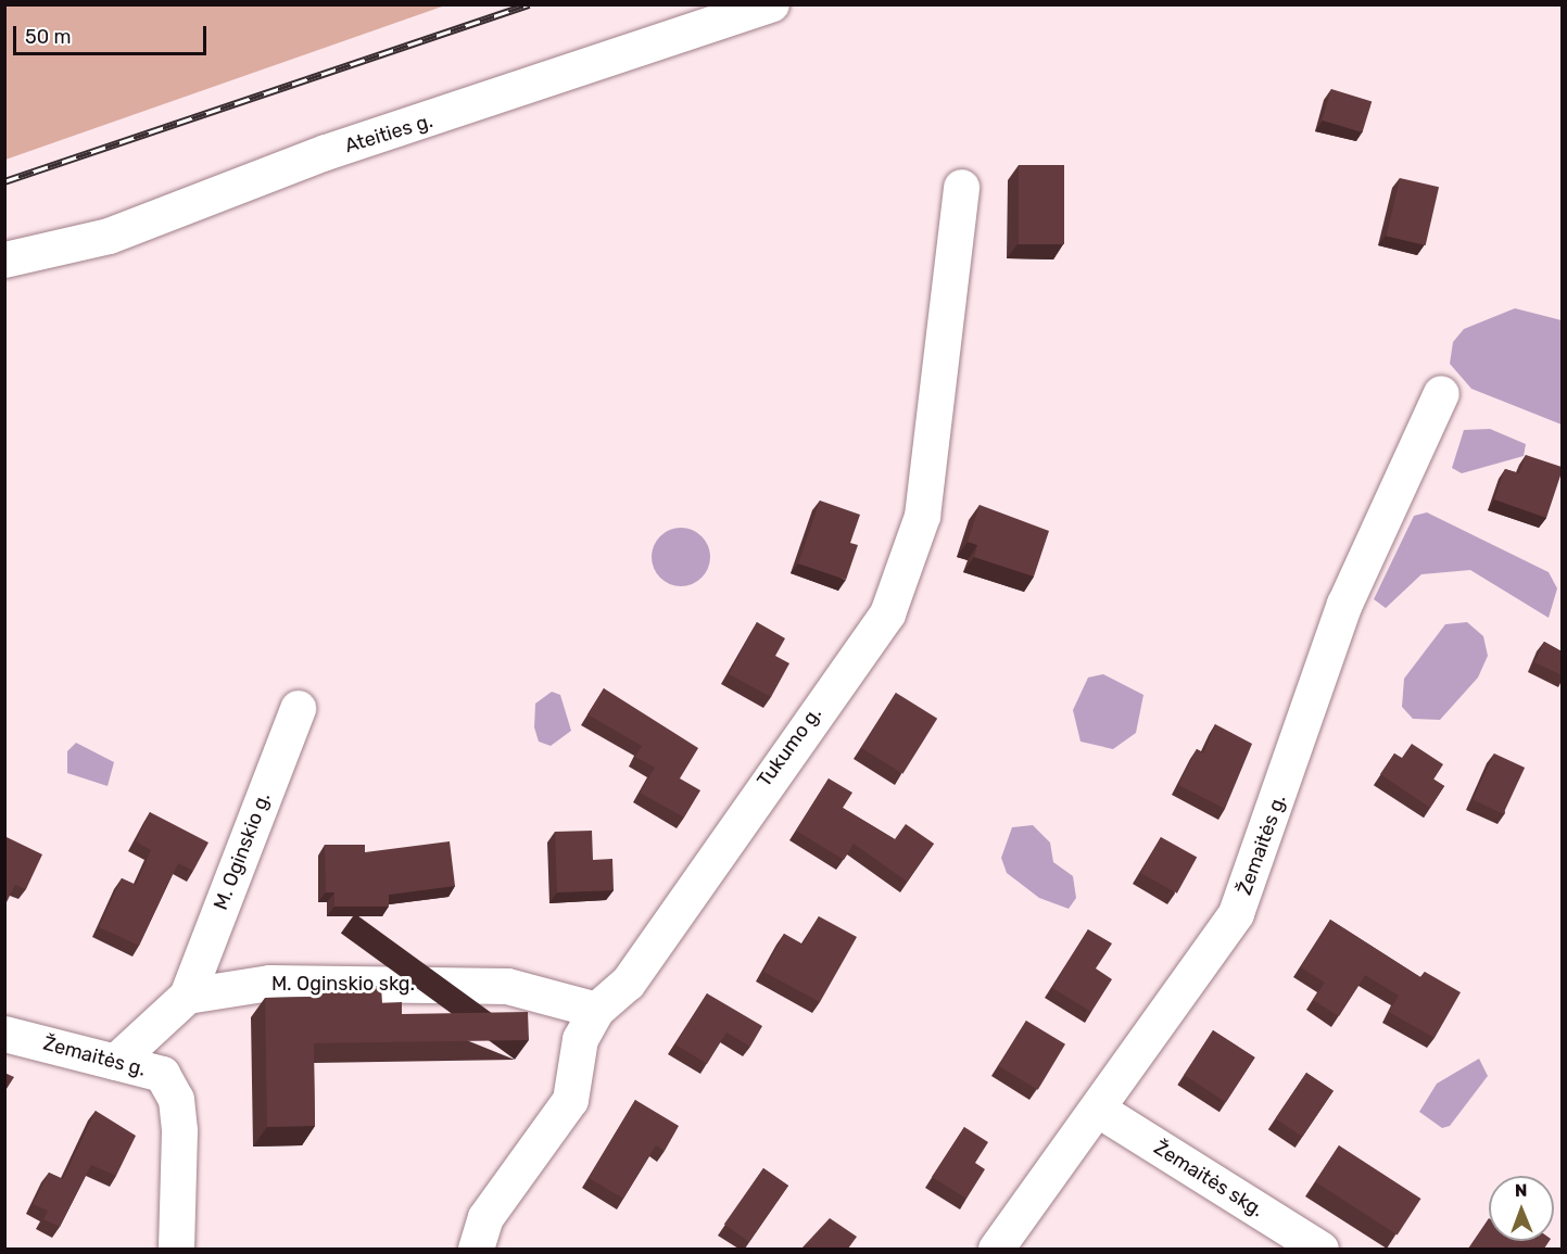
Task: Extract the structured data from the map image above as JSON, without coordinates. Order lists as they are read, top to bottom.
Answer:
{
  "streets": {
    "street": [
      "Ateities g.",
      "Tukumo g.",
      "Žemaitės g.",
      "M. Oginskio g.",
      "M. Oginskio skg.",
      "Žemaitės skg."
    ]
  },
  "crossings": [
    ["Tukumo g.", "M. Oginskio skg."],
    ["Žemaitės g.", "Žemaitės skg."],
    ["M. Oginskio g.", "M. Oginskio skg."]
  ],
  "scale_bar": "50 m",
  "north": "top"
}
